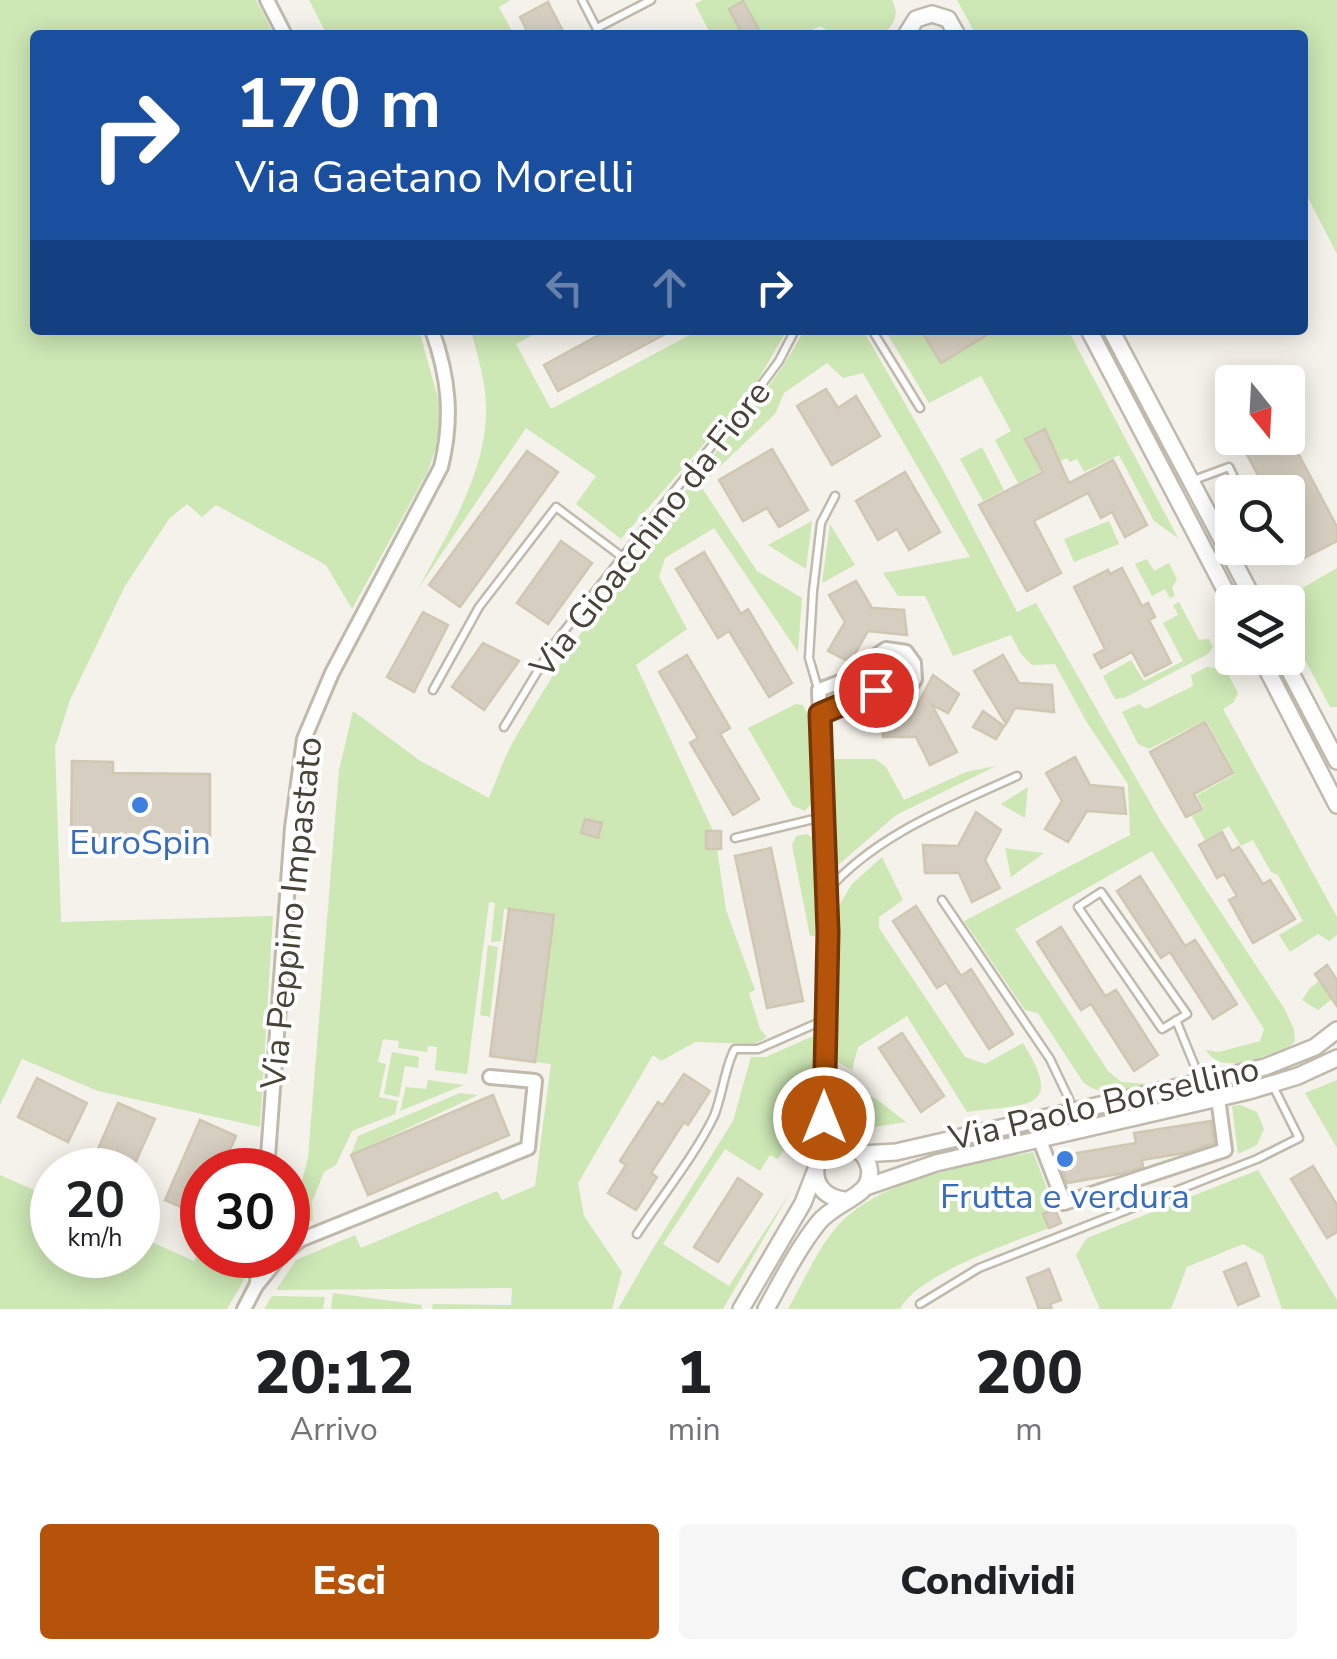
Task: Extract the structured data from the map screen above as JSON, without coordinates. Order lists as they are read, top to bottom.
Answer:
{
  "streets": {
    "street": ["Via Peppino Impastato", "Via Paolo Borsellino"],
    "lane": ["Via Gioacchino da Fiore"]
  },
  "places": ["EuroSpin", "Frutta e verdura"],
  "north": "bottom",
  "page": {
    "turn": ["170 m", "Via Gaetano Morelli"],
    "speed": "20 km/h",
    "limit": "30",
    "eta": [
      "20:12",
      "Arrivo",
      "1",
      "min",
      "200",
      "m"
    ],
    "buttons": ["Esci", "Condividi"]
  }
}
